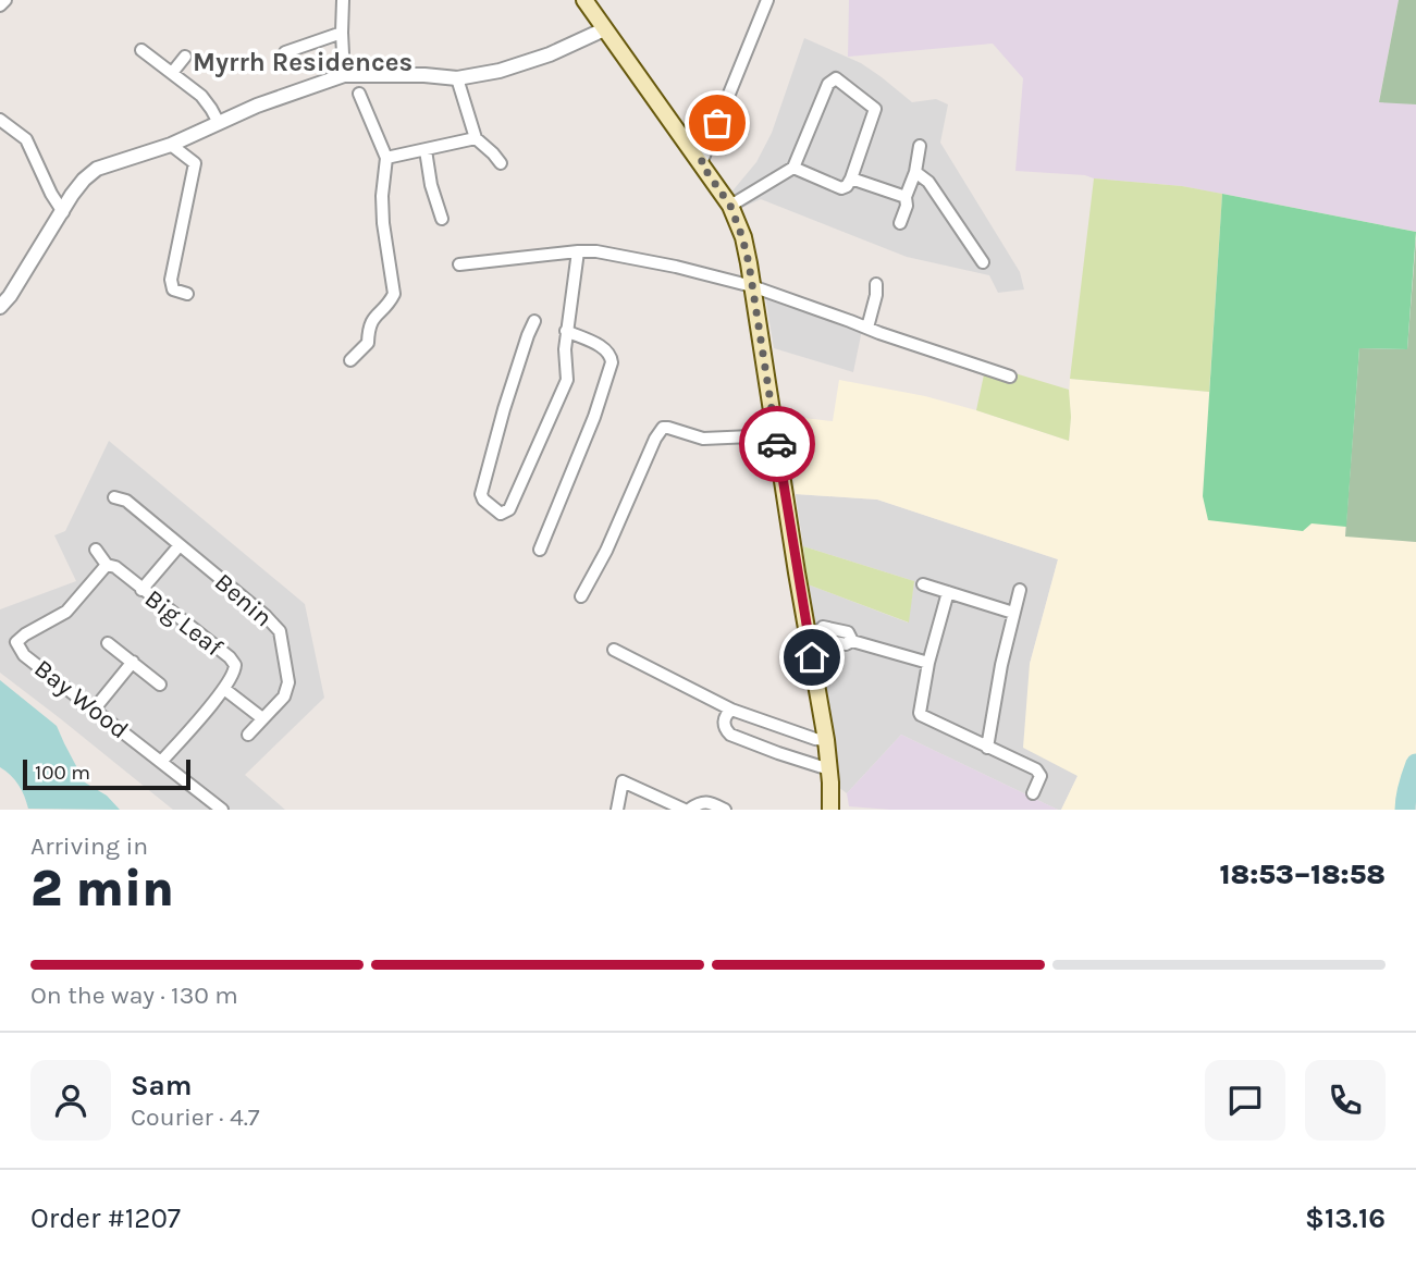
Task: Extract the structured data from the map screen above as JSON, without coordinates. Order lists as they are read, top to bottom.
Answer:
{
  "streets": {
    "street": ["Benin", "Big Leaf", "Bay Wood"]
  },
  "crossings": [
    ["Big Leaf", "Bay Wood"]
  ],
  "districts": ["Myrrh Residences"],
  "scale_bar": "100 m",
  "page": {
    "scale": "100 m",
    "heading": ["2 min", "Arriving in", "18:53–18:58"],
    "panel": [
      "Sam",
      "Courier · 4.7",
      "Order #1207",
      "$13.16"
    ],
    "bar": "On the way · 130 m"
  }
}
